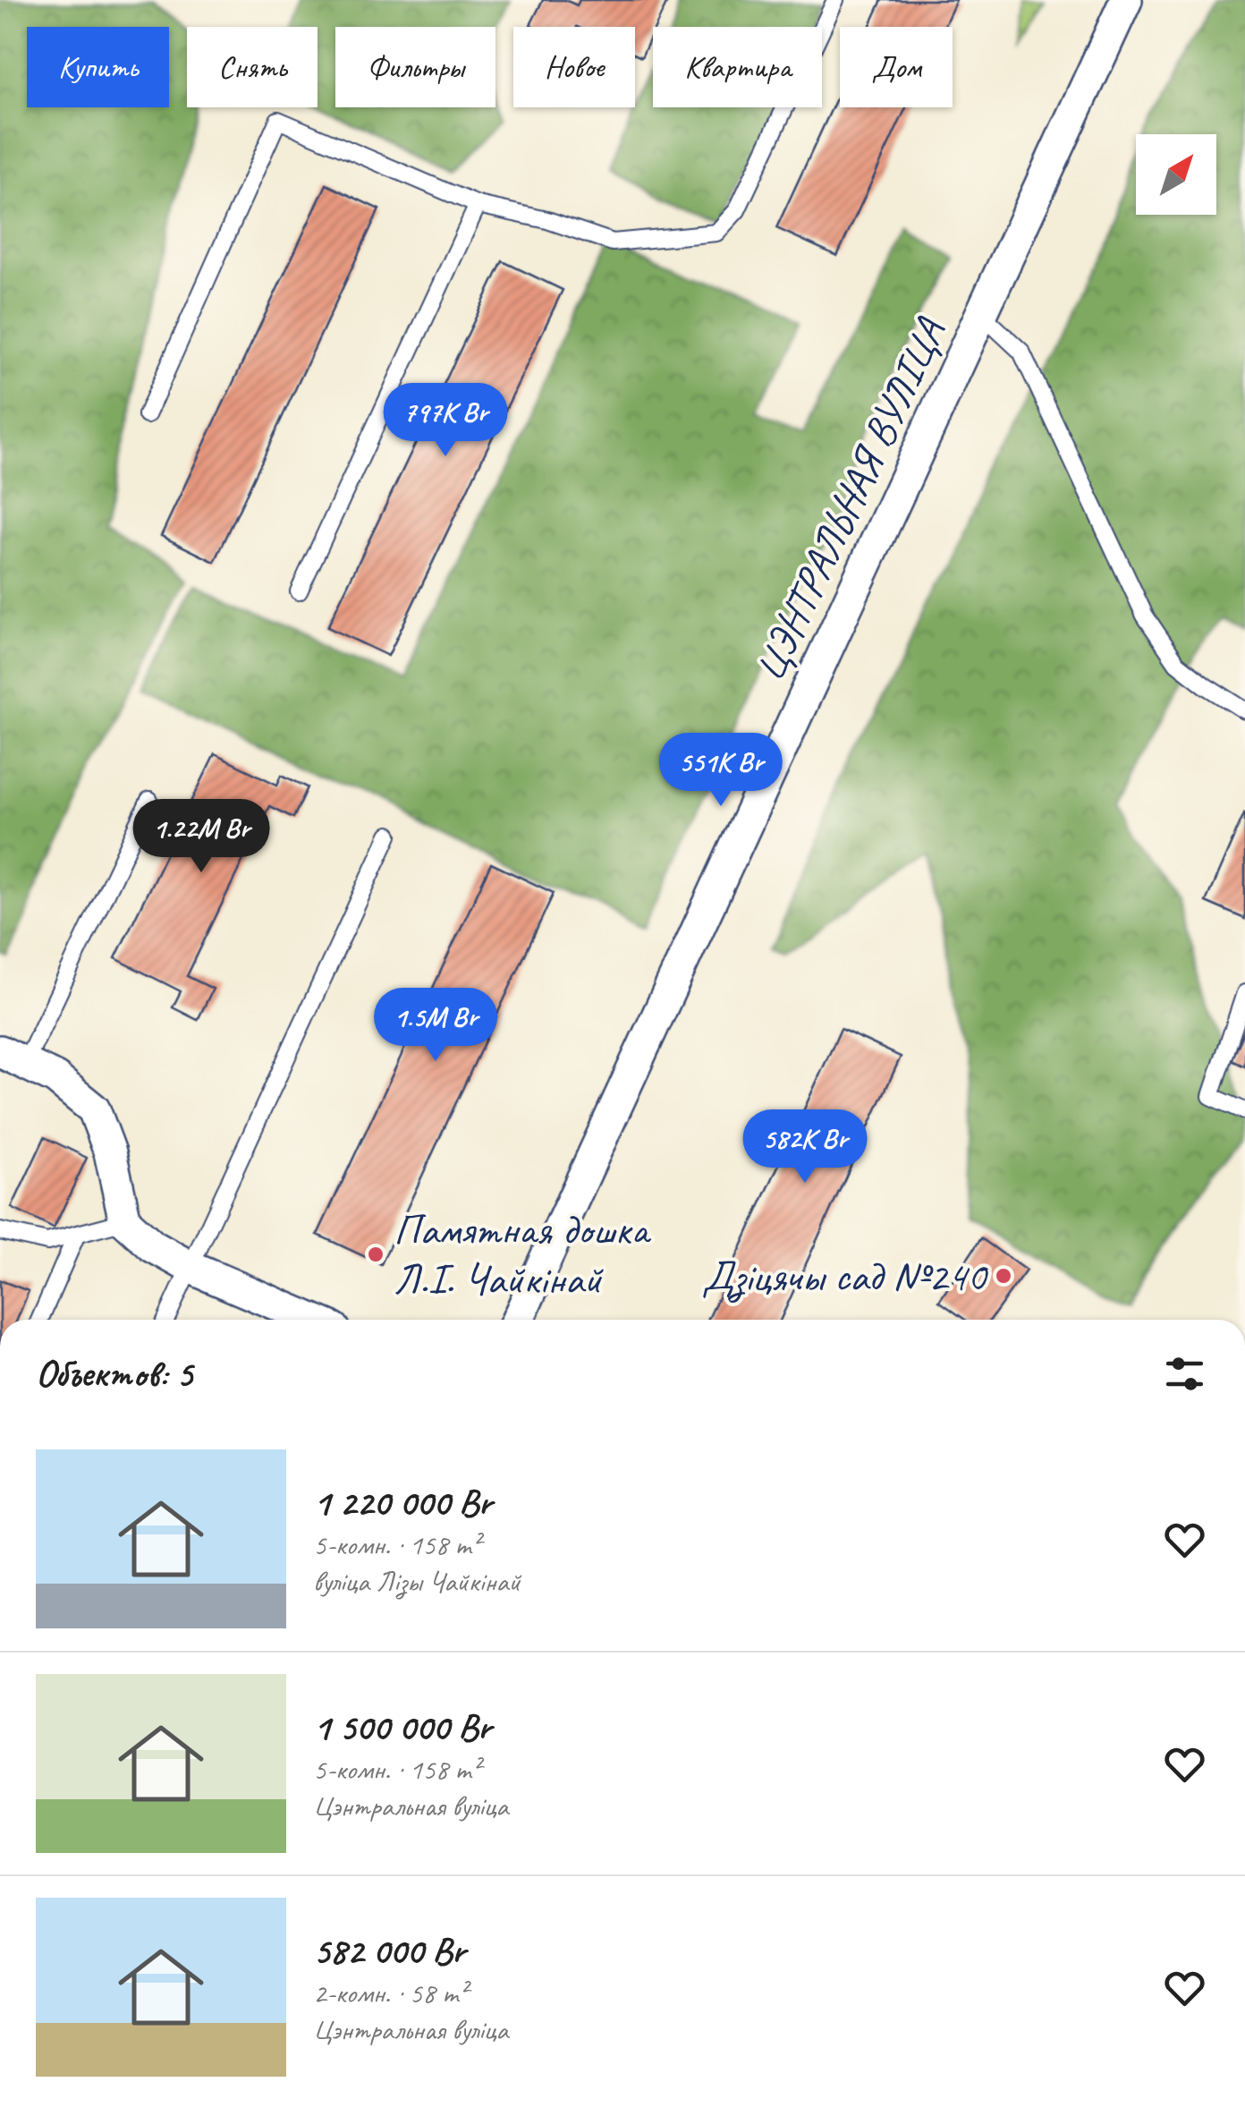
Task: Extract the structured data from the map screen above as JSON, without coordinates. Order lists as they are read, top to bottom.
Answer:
{
  "streets": {
    "street": ["ЦЭНТРАЛЬНАЯ ВУЛІЦА"]
  },
  "places": ["Памятная дошка Л.І. Чайкінай", "Дзіцячы сад №240"],
  "north": "top right",
  "page": {
    "chip": [
      "Купить",
      "Снять",
      "Фильтры",
      "Новое",
      "Квартира",
      "Дом"
    ],
    "price": [
      "797K Br",
      "551K Br",
      "1.22M Br",
      "1.5M Br",
      "582K Br"
    ],
    "heading": "Объектов: 5",
    "list": [
      {
        "name": "1 220 000 Br",
        "note": "5-комн. · 158 m² · вуліца Лізы Чайкінай"
      },
      {
        "name": "1 500 000 Br",
        "note": "5-комн. · 158 m² · Цэнтральная вуліца"
      },
      {
        "name": "582 000 Br",
        "note": "2-комн. · 58 m² · Цэнтральная вуліца"
      }
    ]
  }
}
